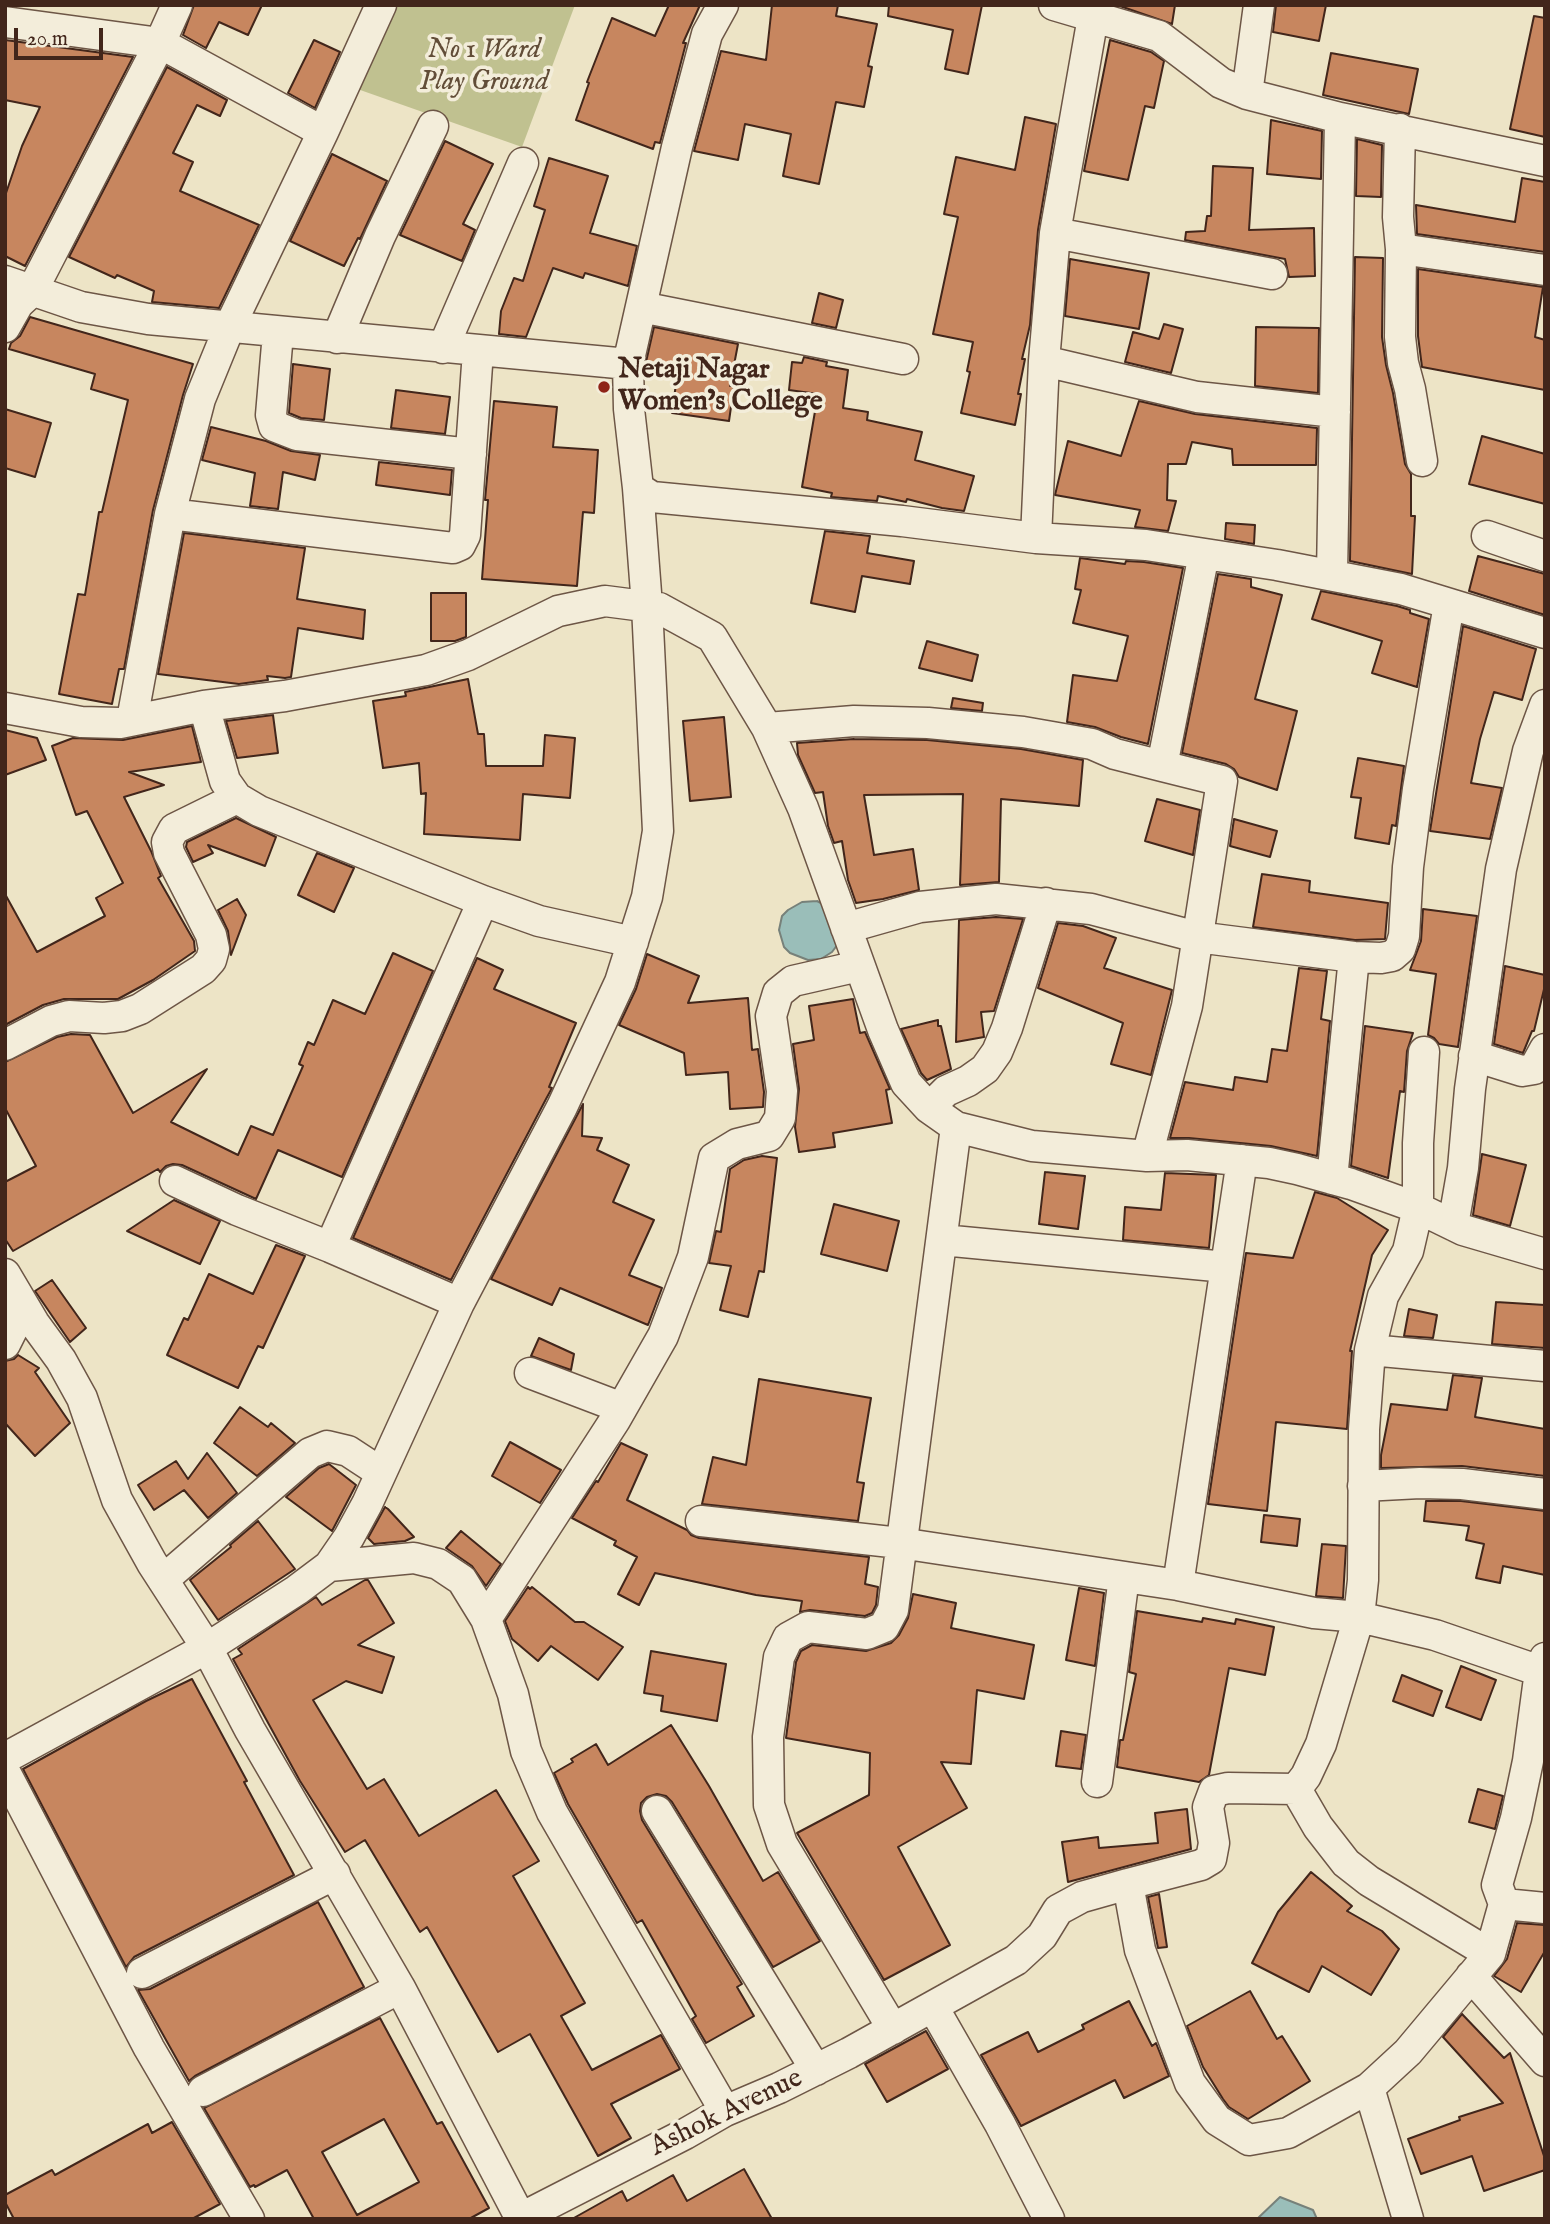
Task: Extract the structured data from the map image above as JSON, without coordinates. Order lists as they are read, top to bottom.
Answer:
{
  "streets": {
    "street": ["Ashok Avenue"]
  },
  "parks": ["No 1 Ward Play Ground"],
  "places": ["Netaji Nagar Women’s College"],
  "scale_bar": "20 m"
}
